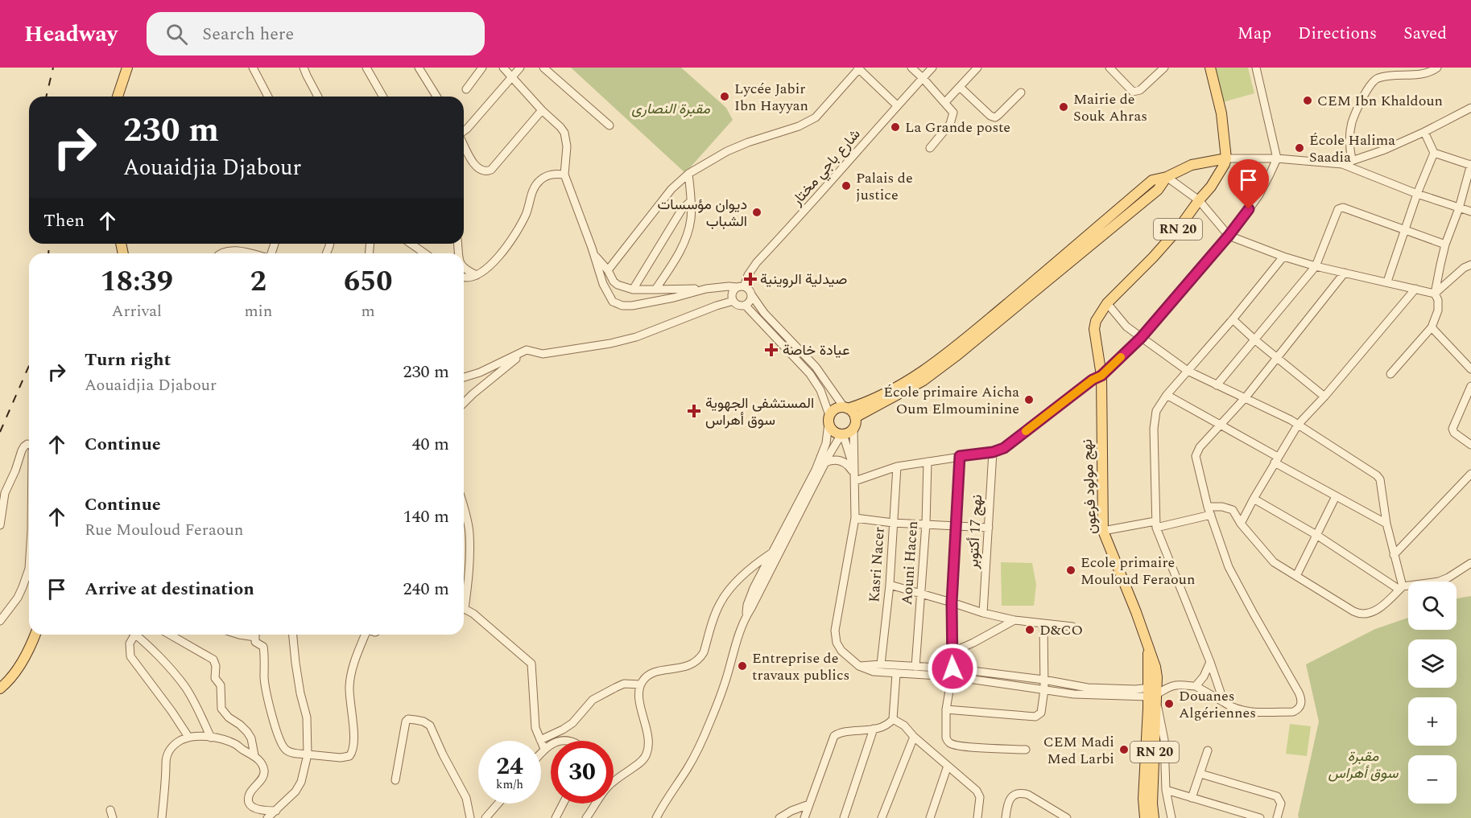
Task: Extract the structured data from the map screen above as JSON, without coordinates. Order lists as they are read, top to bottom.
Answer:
{
  "streets": {
    "main road": ["RN 20", "نهج مولود فرعون"],
    "street": [
      "شارع باجي مختار",
      "نهج 17 أكتوبر",
      "Aouni Hacen",
      "Kasri Nacer"
    ]
  },
  "crossings": [
    ["RN 20", "نهج مولود فرعون"]
  ],
  "parks": ["مقبرة النصارى", "مقبرة سوق أهراس"],
  "places": {
    "other": [
      "Lycée Jabir Ibn Hayyan",
      "CEM Ibn Khaldoun",
      "Mairie de Souk Ahras",
      "La Grande poste",
      "École Halima Saadia",
      "Palais de justice",
      "ديوان مؤسسات الشباب",
      "École primaire Aicha Oum Elmouminine",
      "Ecole primaire Mouloud Feraoun",
      "D&CO",
      "Entreprise de travaux publics",
      "Douanes Algériennes",
      "CEM Madi Med Larbi"
    ],
    "health": ["صيدلية الروينية", "عيادة خاصة", "المستشفى الجهوية سوق أهراس"]
  },
  "page": {
    "header": "Headway",
    "search": "Search here",
    "nav": ["Map", "Directions", "Saved"],
    "turn": ["230 m", "Aouaidjia Djabour"],
    "then": "Then",
    "eta": [
      "18:39",
      "Arrival",
      "2",
      "min",
      "650",
      "m"
    ],
    "list": [
      {
        "name": "Turn right",
        "note": "Aouaidjia Djabour",
        "value": "230 m"
      },
      {
        "name": "Continue",
        "value": "40 m"
      },
      {
        "name": "Continue",
        "note": "Rue Mouloud Feraoun",
        "value": "140 m"
      },
      {
        "name": "Arrive at destination",
        "value": "240 m"
      }
    ],
    "map_buttons": ["+", "−"],
    "speed": "24 km/h",
    "limit": "30"
  }
}
